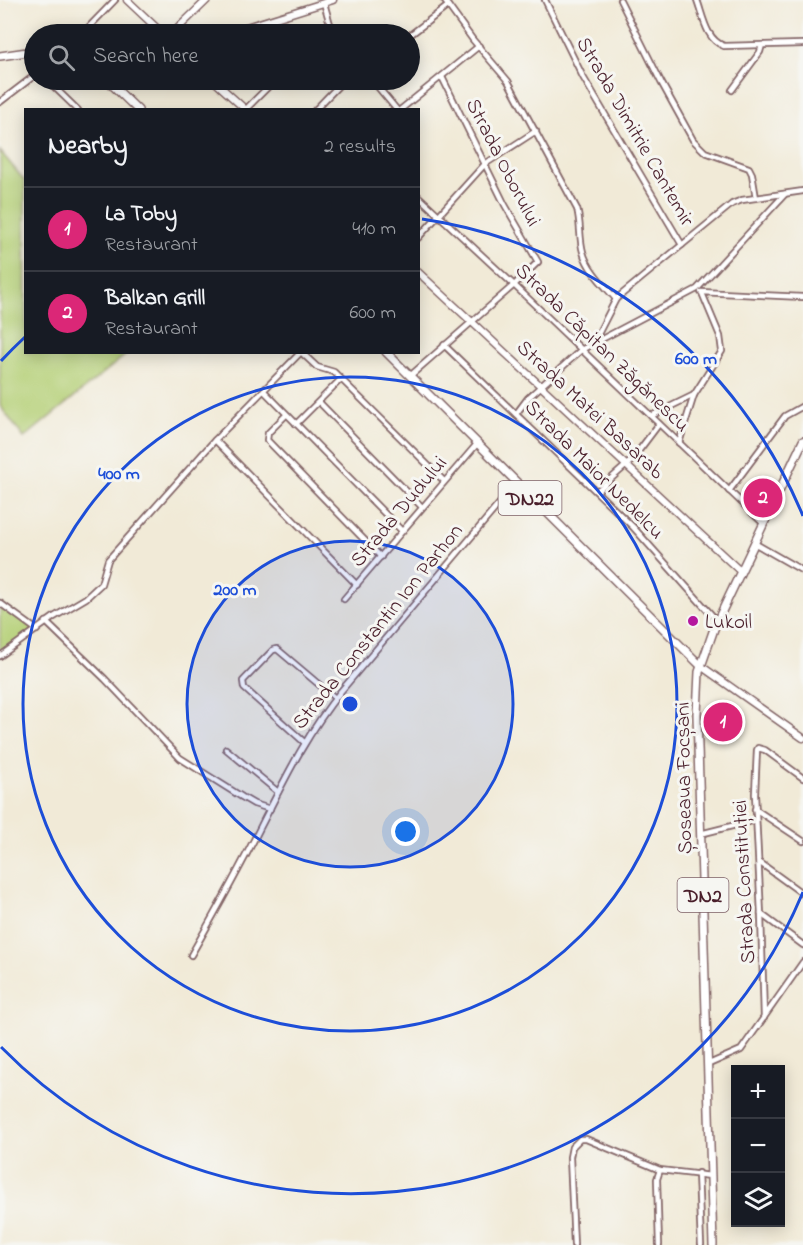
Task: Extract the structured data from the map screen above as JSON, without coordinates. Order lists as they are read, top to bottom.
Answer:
{
  "streets": {
    "main road": ["DN22", "Șoseaua Focșani", "DN2"],
    "street": [
      "Strada Dimitrie Cantemir",
      "Strada Oborului",
      "Strada Căpitan Zăgănescu",
      "Strada Matei Basarab",
      "Strada Maior Nedelcu",
      "Strada Dudului",
      "Strada Constantin Ion Parhon",
      "Strada Constituției"
    ]
  },
  "crossings": [
    ["Strada Oborului", "Strada Căpitan Zăgănescu"],
    ["Strada Căpitan Zăgănescu", "Șoseaua Focșani"],
    ["Strada Matei Basarab", "Șoseaua Focșani"],
    ["Strada Maior Nedelcu", "Șoseaua Focșani"],
    ["DN22", "Strada Dudului"],
    ["DN22", "Strada Constantin Ion Parhon"],
    ["DN22", "Șoseaua Focșani"]
  ],
  "places": ["Lukoil"],
  "page": {
    "search": "Search here",
    "heading": ["Nearby", "2 results"],
    "list": [
      {
        "mark": "1",
        "name": "La Toby",
        "note": "Restaurant",
        "value": "410 m"
      },
      {
        "mark": "2",
        "name": "Balkan Grill",
        "note": "Restaurant",
        "value": "600 m"
      }
    ],
    "pins": ["2", "1"],
    "map_buttons": ["+", "−"]
  },
  "rings": ["600 m", "400 m", "200 m"]
}
